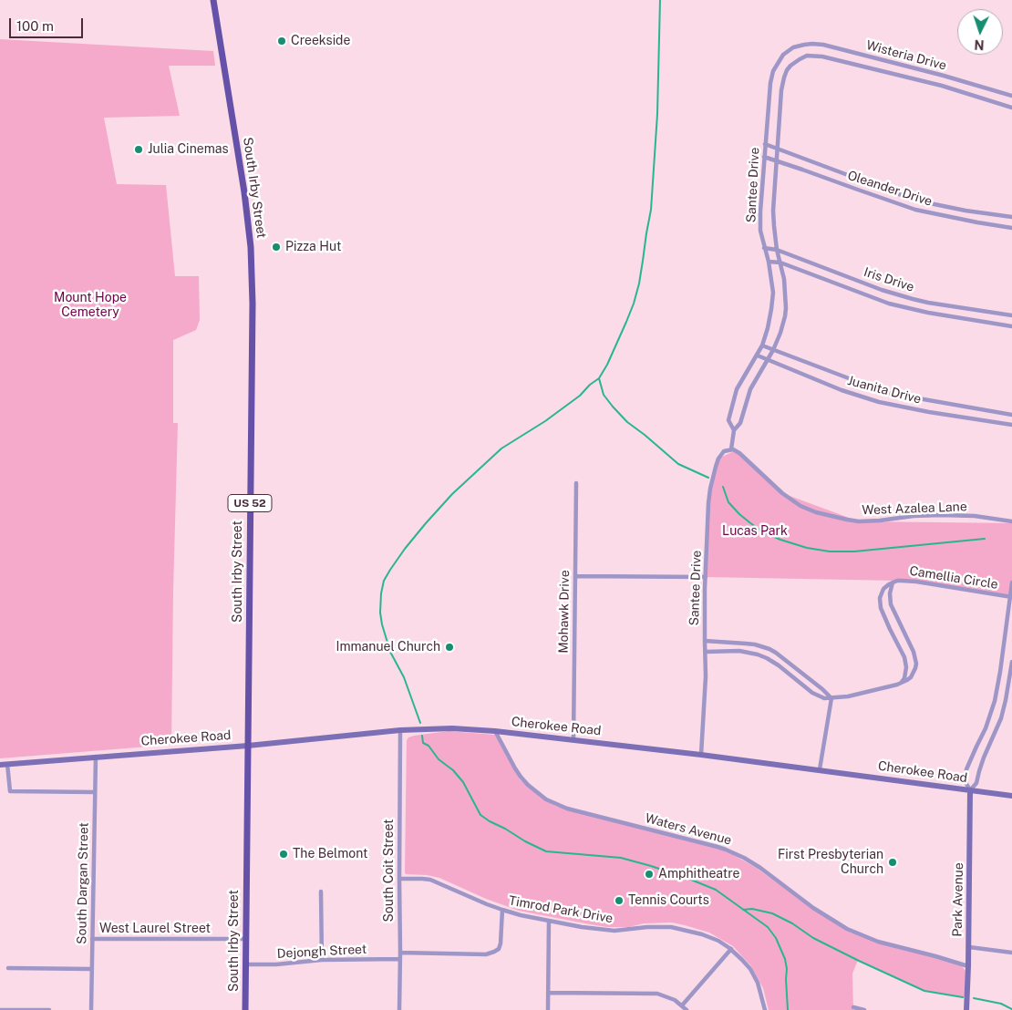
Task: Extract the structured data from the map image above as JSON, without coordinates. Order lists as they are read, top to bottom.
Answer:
{
  "streets": {
    "main road": ["South Irby Street", "US 52"],
    "street": [
      "Wisteria Drive",
      "Santee Drive",
      "Oleander Drive",
      "Iris Drive",
      "Juanita Drive",
      "West Azalea Lane",
      "Camellia Circle",
      "Mohawk Drive",
      "Cherokee Road",
      "Waters Avenue",
      "South Coit Street",
      "South Dargan Street",
      "Park Avenue",
      "Timrod Park Drive",
      "West Laurel Street",
      "Dejongh Street"
    ]
  },
  "crossings": [
    ["Wisteria Drive", "Santee Drive"],
    ["Santee Drive", "Oleander Drive"],
    ["Santee Drive", "Iris Drive"],
    ["Santee Drive", "Juanita Drive"],
    ["Santee Drive", "West Azalea Lane"],
    ["Santee Drive", "Camellia Circle"],
    ["Santee Drive", "Cherokee Road"],
    ["South Irby Street", "Cherokee Road"],
    ["South Irby Street", "West Laurel Street"],
    ["South Irby Street", "Dejongh Street"],
    ["Camellia Circle", "Park Avenue"],
    ["Mohawk Drive", "Cherokee Road"],
    ["Cherokee Road", "Waters Avenue"],
    ["Cherokee Road", "South Coit Street"],
    ["Cherokee Road", "South Dargan Street"],
    ["Cherokee Road", "Park Avenue"],
    ["Waters Avenue", "Park Avenue"],
    ["South Coit Street", "Timrod Park Drive"],
    ["South Coit Street", "Dejongh Street"],
    ["South Dargan Street", "West Laurel Street"]
  ],
  "parks": ["Mount Hope Cemetery", "Lucas Park"],
  "places": [
    "Creekside",
    "Julia Cinemas",
    "Pizza Hut",
    "Immanuel Church",
    "The Belmont",
    "First Presbyterian Church",
    "Amphitheatre",
    "Tennis Courts"
  ],
  "scale_bar": "100 m",
  "north": "bottom"
}
